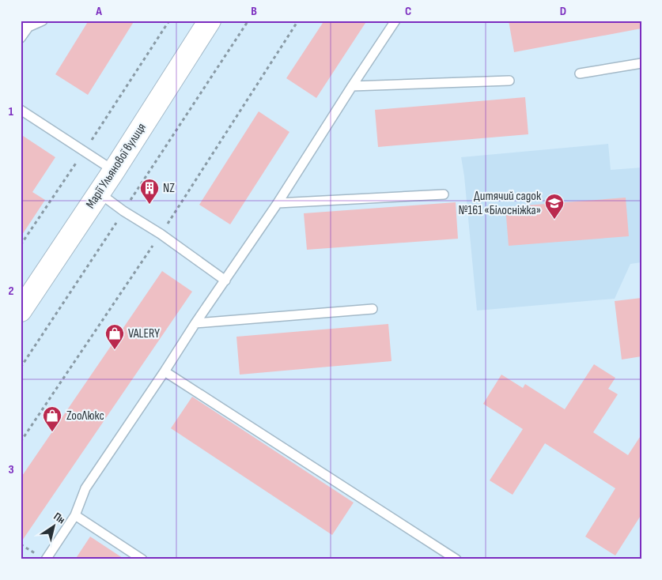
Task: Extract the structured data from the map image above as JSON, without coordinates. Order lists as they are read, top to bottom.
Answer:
{
  "streets": {
    "street": ["Марії Ульянової вулиця"]
  },
  "places": {
    "building": ["NZ"],
    "school or university": ["Дитячий садок №161 «Білосніжка»"],
    "shop": ["VALERY", "ZooЛюкс"]
  },
  "north": "top right",
  "grid": {
    "columns": [
      "A",
      "B",
      "C",
      "D"
    ],
    "rows": ["1", "2", "3"]
  }
}
